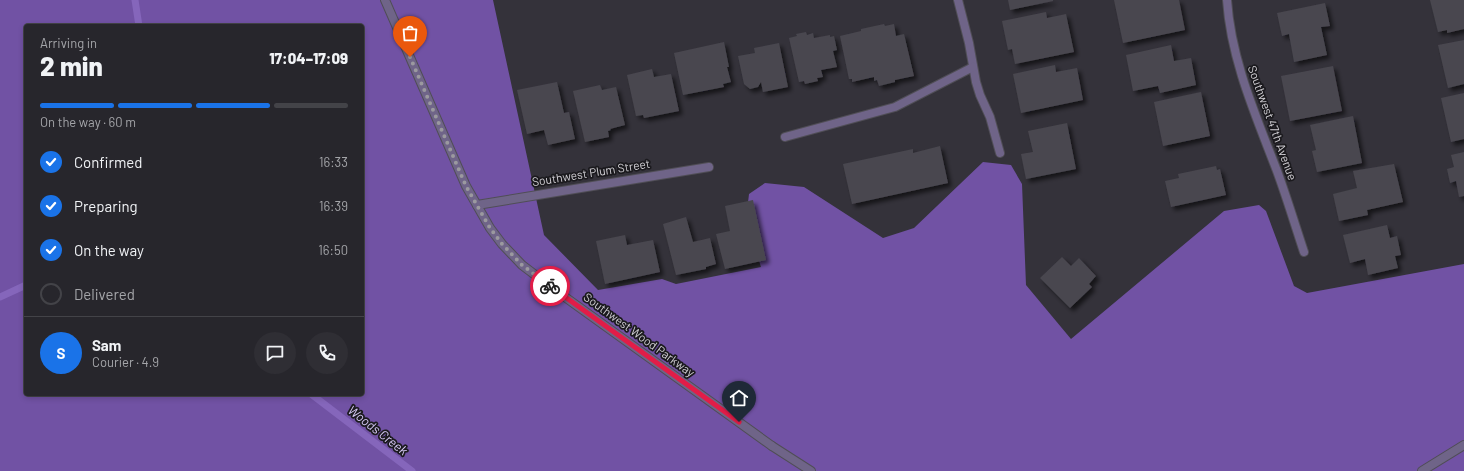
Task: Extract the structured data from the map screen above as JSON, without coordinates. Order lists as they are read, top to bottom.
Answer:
{
  "streets": {
    "street": ["Southwest 47th Avenue", "Southwest Plum Street", "Southwest Wood Parkway"]
  },
  "crossings": [
    ["Southwest Plum Street", "Southwest Wood Parkway"]
  ],
  "water": ["Woods Creek"],
  "page": {
    "heading": ["2 min", "Arriving in", "17:04–17:09"],
    "panel": ["Sam", "Courier · 4.9"],
    "bar": "On the way · 60 m",
    "list": [
      ["Confirmed", "16:33"],
      ["Preparing", "16:39"],
      ["On the way", "16:50"],
      "Delivered"
    ],
    "round": "S"
  }
}
